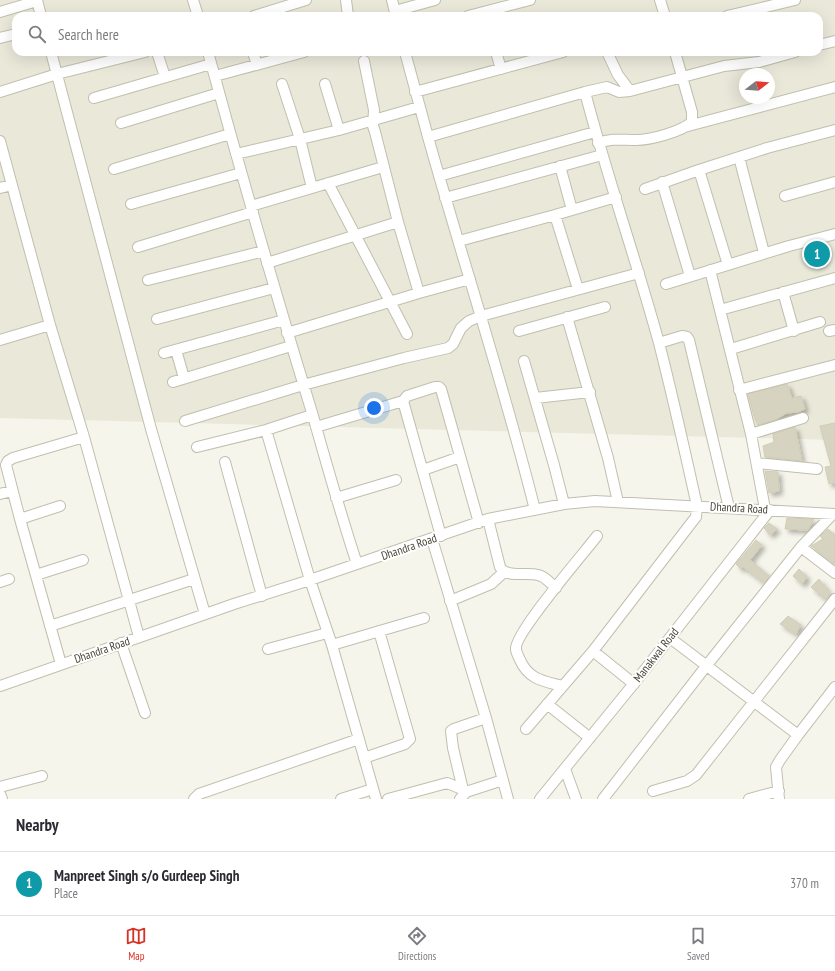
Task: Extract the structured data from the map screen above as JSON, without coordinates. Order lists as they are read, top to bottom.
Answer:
{
  "streets": {
    "street": ["Dhandra Road", "Manakwal Road"]
  },
  "crossings": [
    ["Dhandra Road", "Manakwal Road"]
  ],
  "north": "right",
  "page": {
    "search": "Search here",
    "pins": "1",
    "heading": "Nearby",
    "list": [
      {
        "mark": "1",
        "name": "Manpreet Singh s/o Gurdeep Singh",
        "note": "Place",
        "value": "370 m"
      }
    ],
    "nav": ["Map", "Directions", "Saved"]
  }
}
